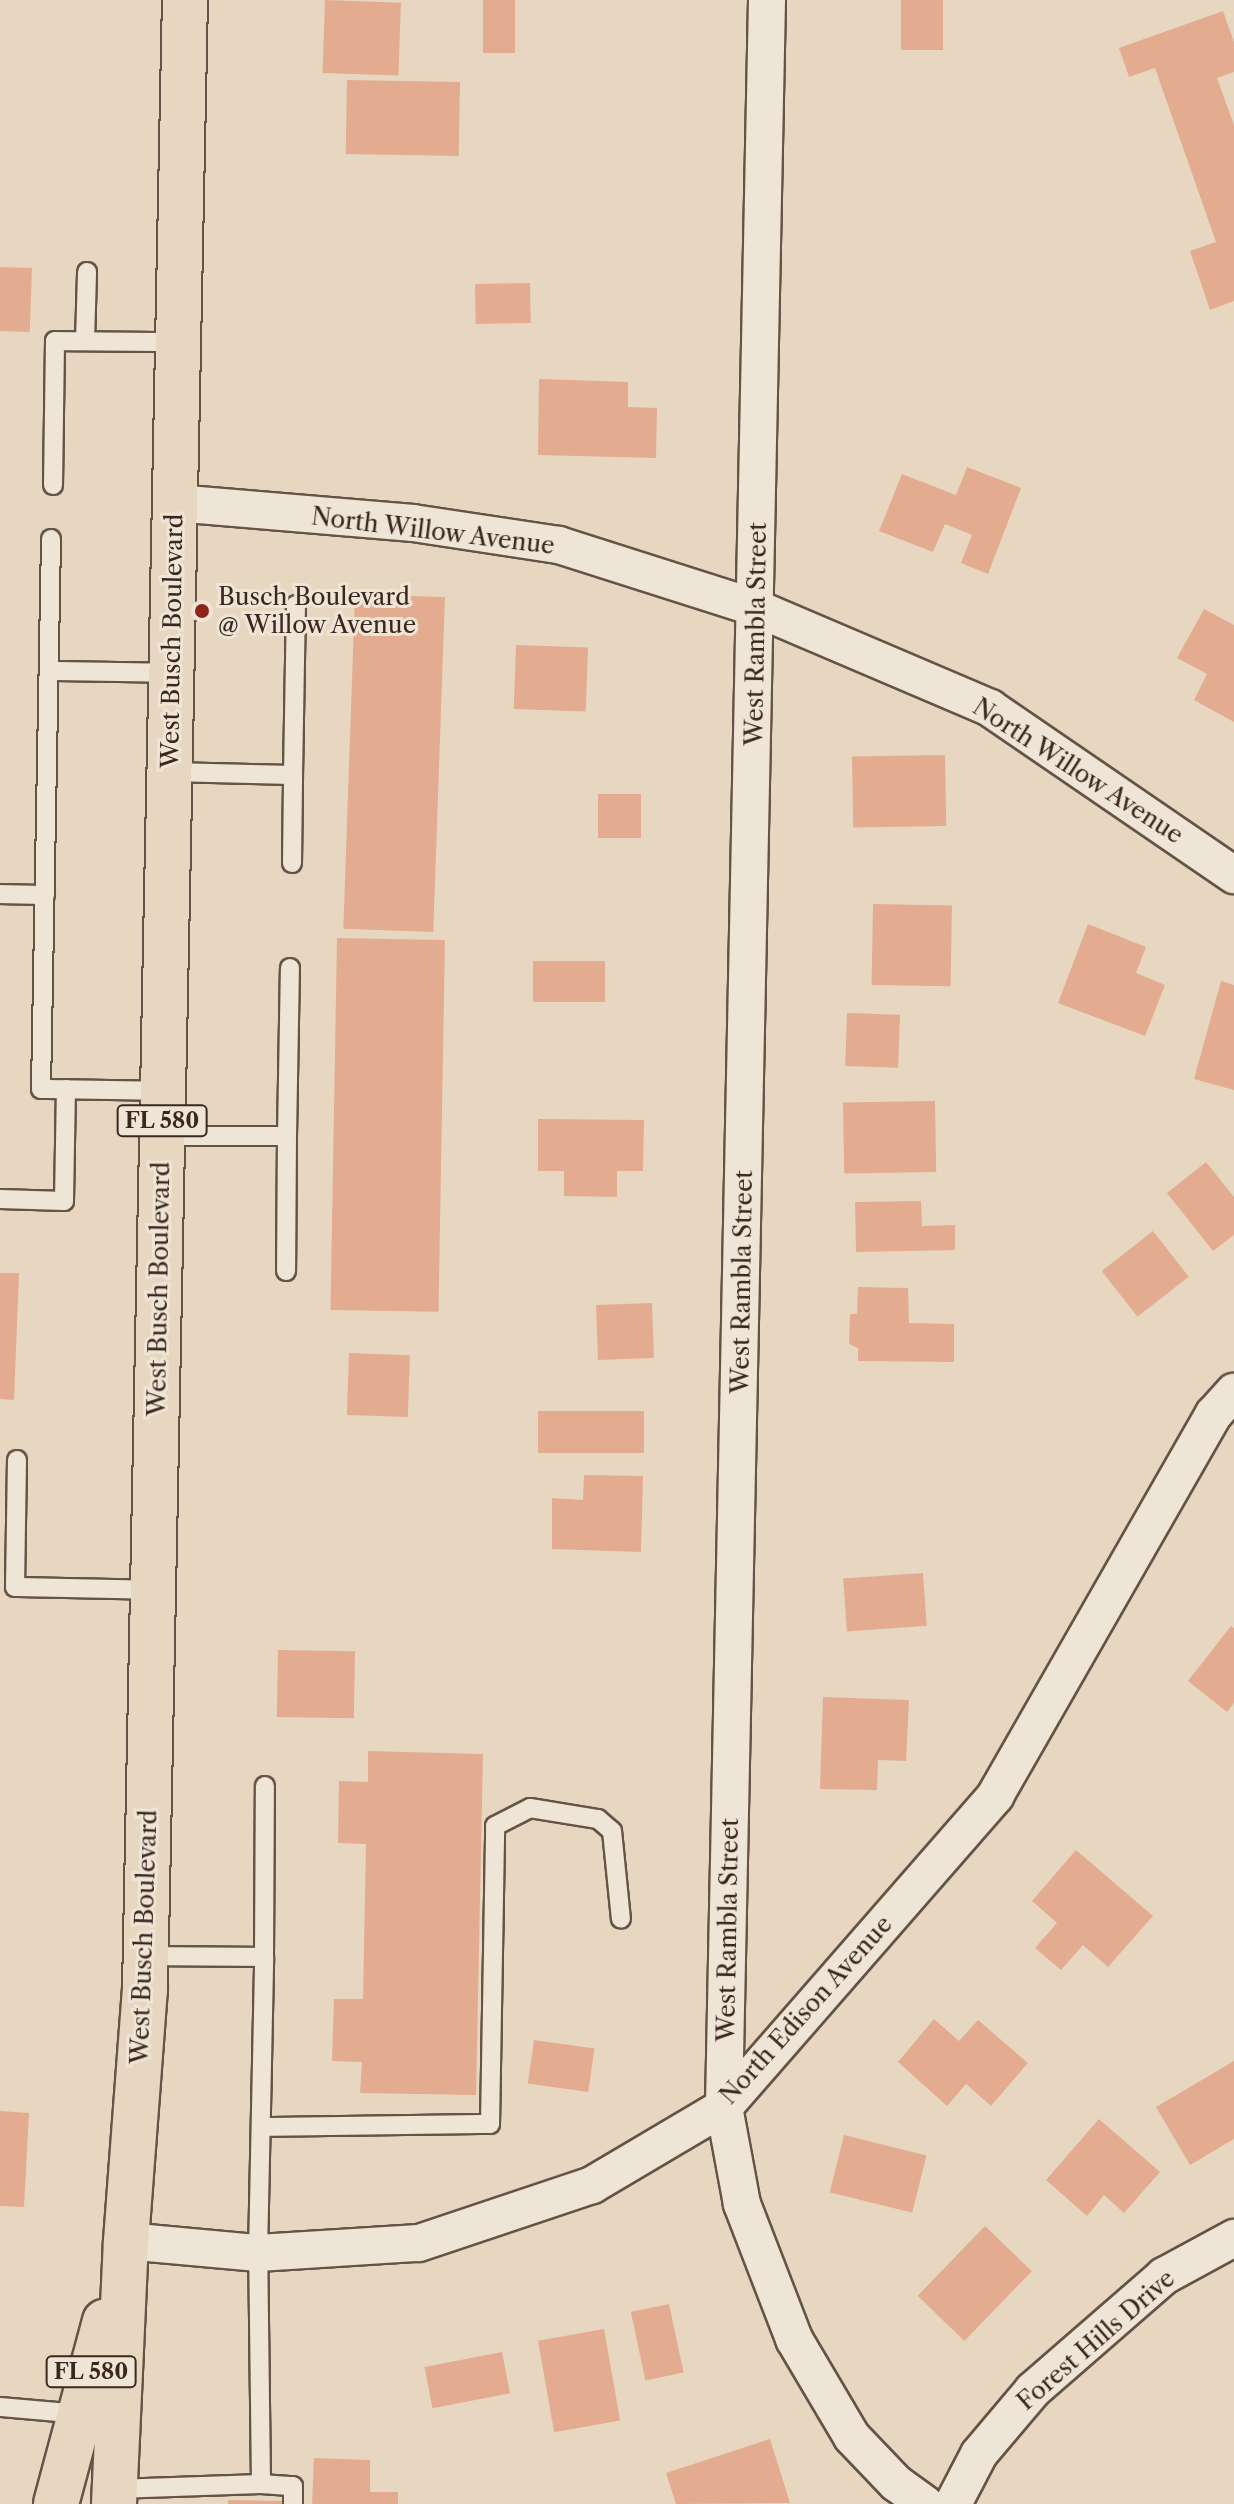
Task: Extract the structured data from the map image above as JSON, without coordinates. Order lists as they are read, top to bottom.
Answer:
{
  "streets": {
    "main road": ["West Busch Boulevard", "FL 580"],
    "street": [
      "North Willow Avenue",
      "West Rambla Street",
      "North Edison Avenue",
      "Forest Hills Drive"
    ]
  },
  "crossings": [
    ["North Willow Avenue", "West Rambla Street"],
    ["North Willow Avenue", "West Busch Boulevard"],
    ["West Rambla Street", "North Edison Avenue"],
    ["West Busch Boulevard", "North Edison Avenue"]
  ],
  "places": ["Busch Boulevard @ Willow Avenue"]
}
